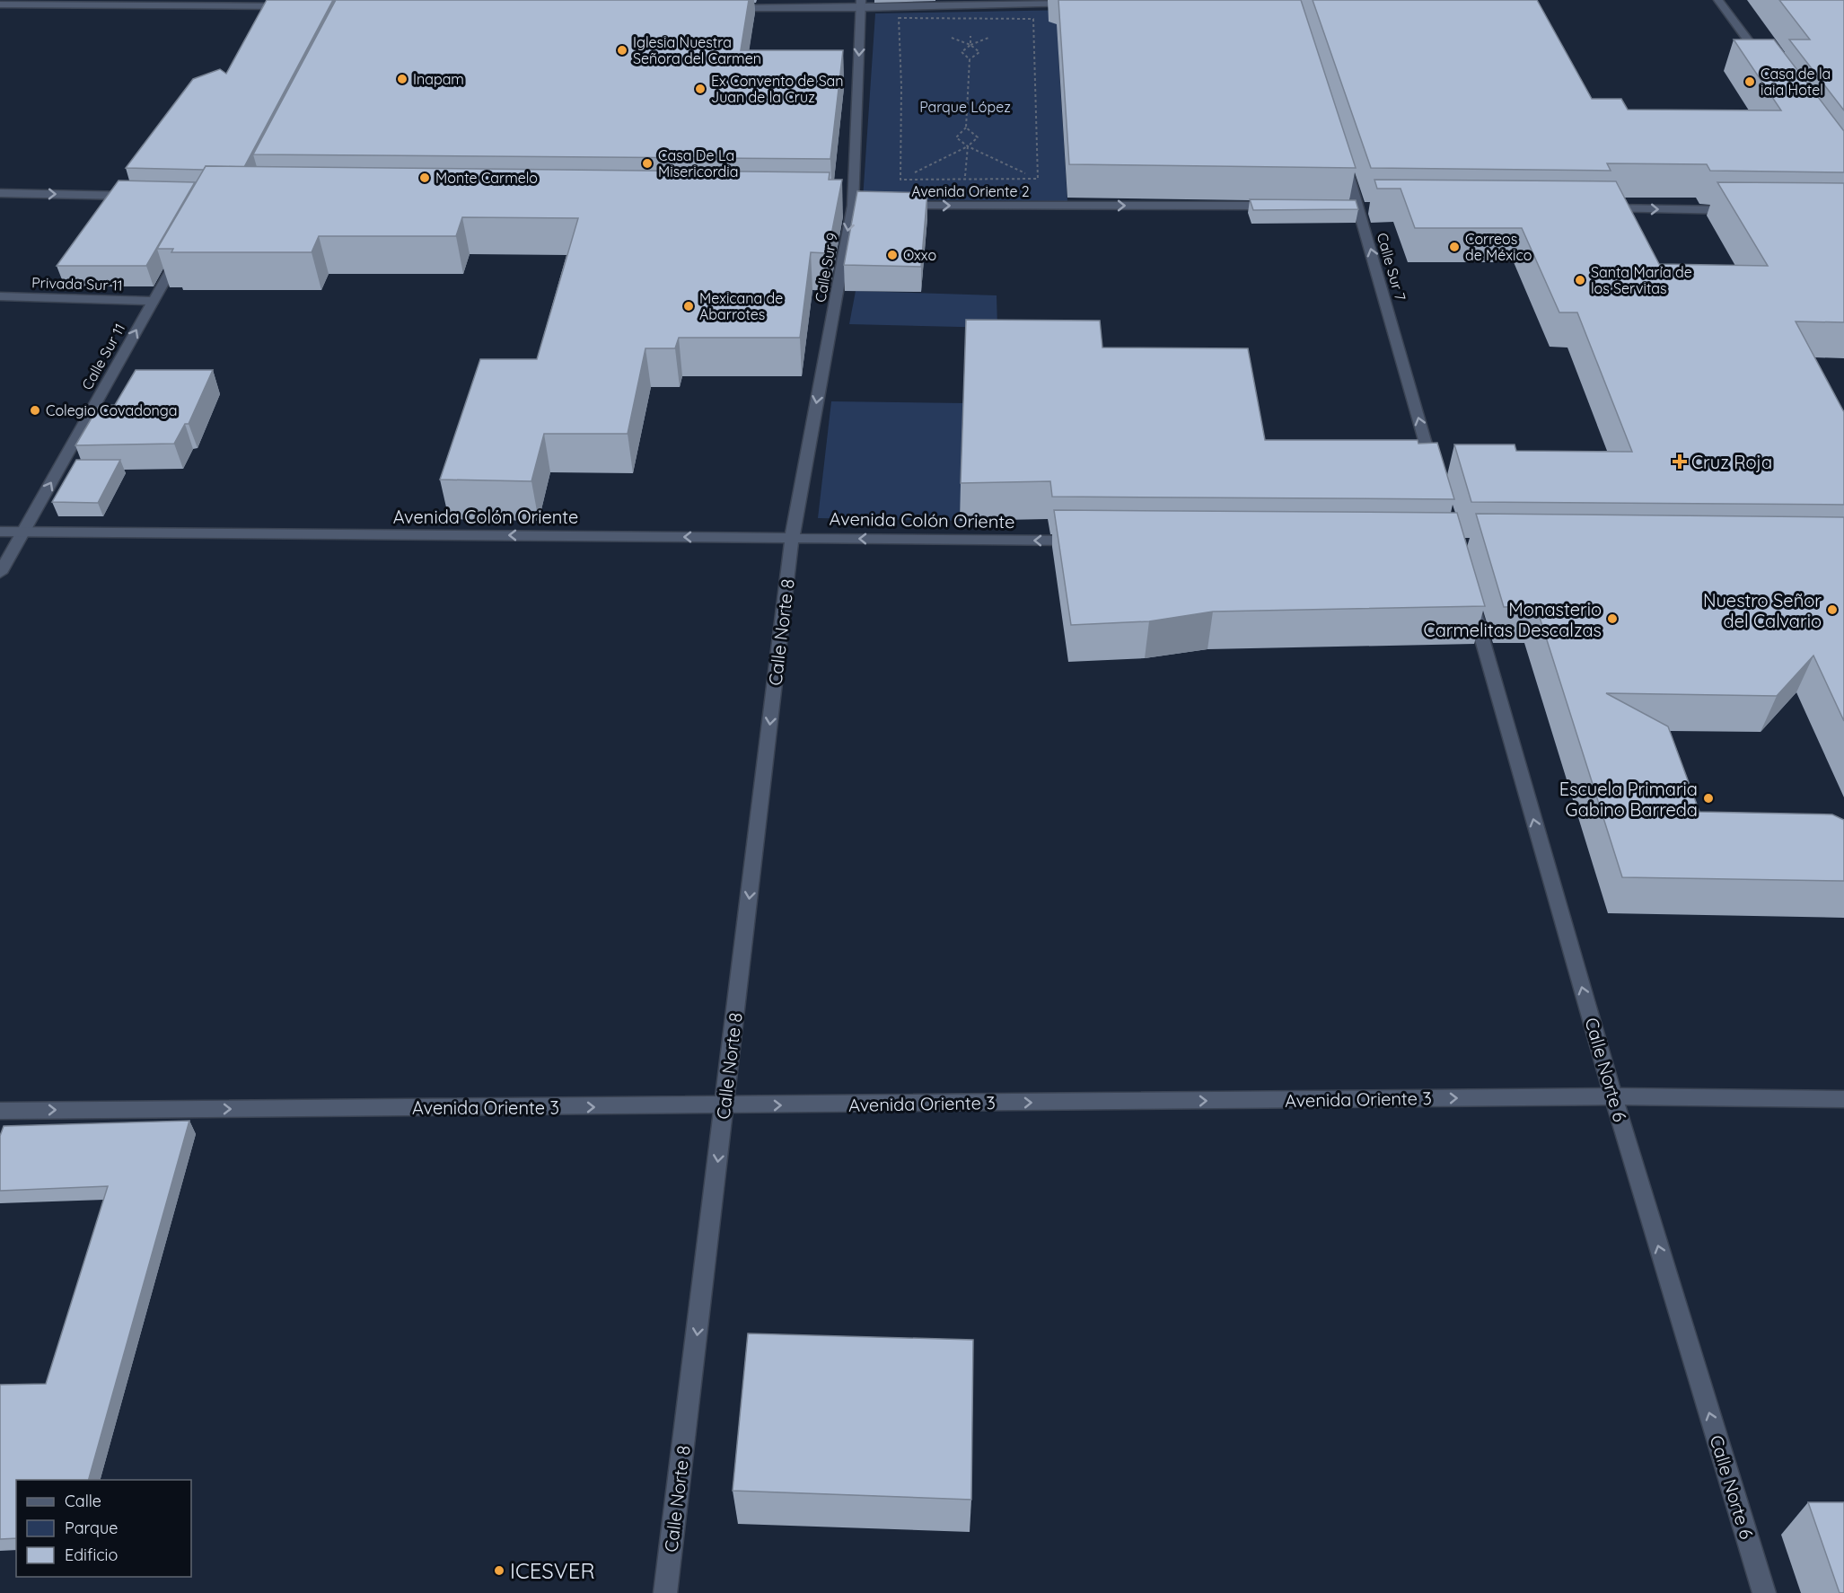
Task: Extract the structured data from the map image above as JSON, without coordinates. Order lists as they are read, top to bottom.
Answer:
{
  "streets": {
    "street": [
      "Avenida Oriente 2",
      "Calle Sur 7",
      "Calle Sur 9",
      "Privada Sur 11",
      "Calle Sur 11",
      "Avenida Colón Oriente",
      "Calle Norte 8",
      "Calle Norte 6",
      "Avenida Oriente 3"
    ]
  },
  "crossings": [
    ["Calle Sur 9", "Avenida Colón Oriente"],
    ["Calle Sur 9", "Calle Norte 8"],
    ["Privada Sur 11", "Calle Sur 11"],
    ["Calle Sur 11", "Avenida Colón Oriente"],
    ["Avenida Colón Oriente", "Calle Norte 8"],
    ["Calle Norte 8", "Avenida Oriente 3"],
    ["Calle Norte 6", "Avenida Oriente 3"]
  ],
  "one_way": [
    "Avenida Oriente 2",
    "Calle Sur 7",
    "Calle Sur 9",
    "Calle Sur 11",
    "Avenida Colón Oriente",
    "Calle Norte 8",
    "Calle Norte 6",
    "Avenida Oriente 3"
  ],
  "parks": ["Parque López"],
  "places": {
    "other": [
      "Iglesia Nuestra Señora del Carmen",
      "Inapam",
      "Casa de la iaia Hotel",
      "Ex Convento de San Juan de la Cruz",
      "Casa De La Misericordia",
      "Monte Carmelo",
      "Correos de México",
      "Oxxo",
      "Santa María de los Servitas",
      "Mexicana de Abarrotes",
      "Colegio Covadonga",
      "Nuestro Señor del Calvario",
      "Monasterio Carmelitas Descalzas",
      "Escuela Primaria Gabino Barreda",
      "ICESVER"
    ],
    "health": ["Cruz Roja"]
  },
  "legend": ["Calle", "Parque", "Edificio"]
}
